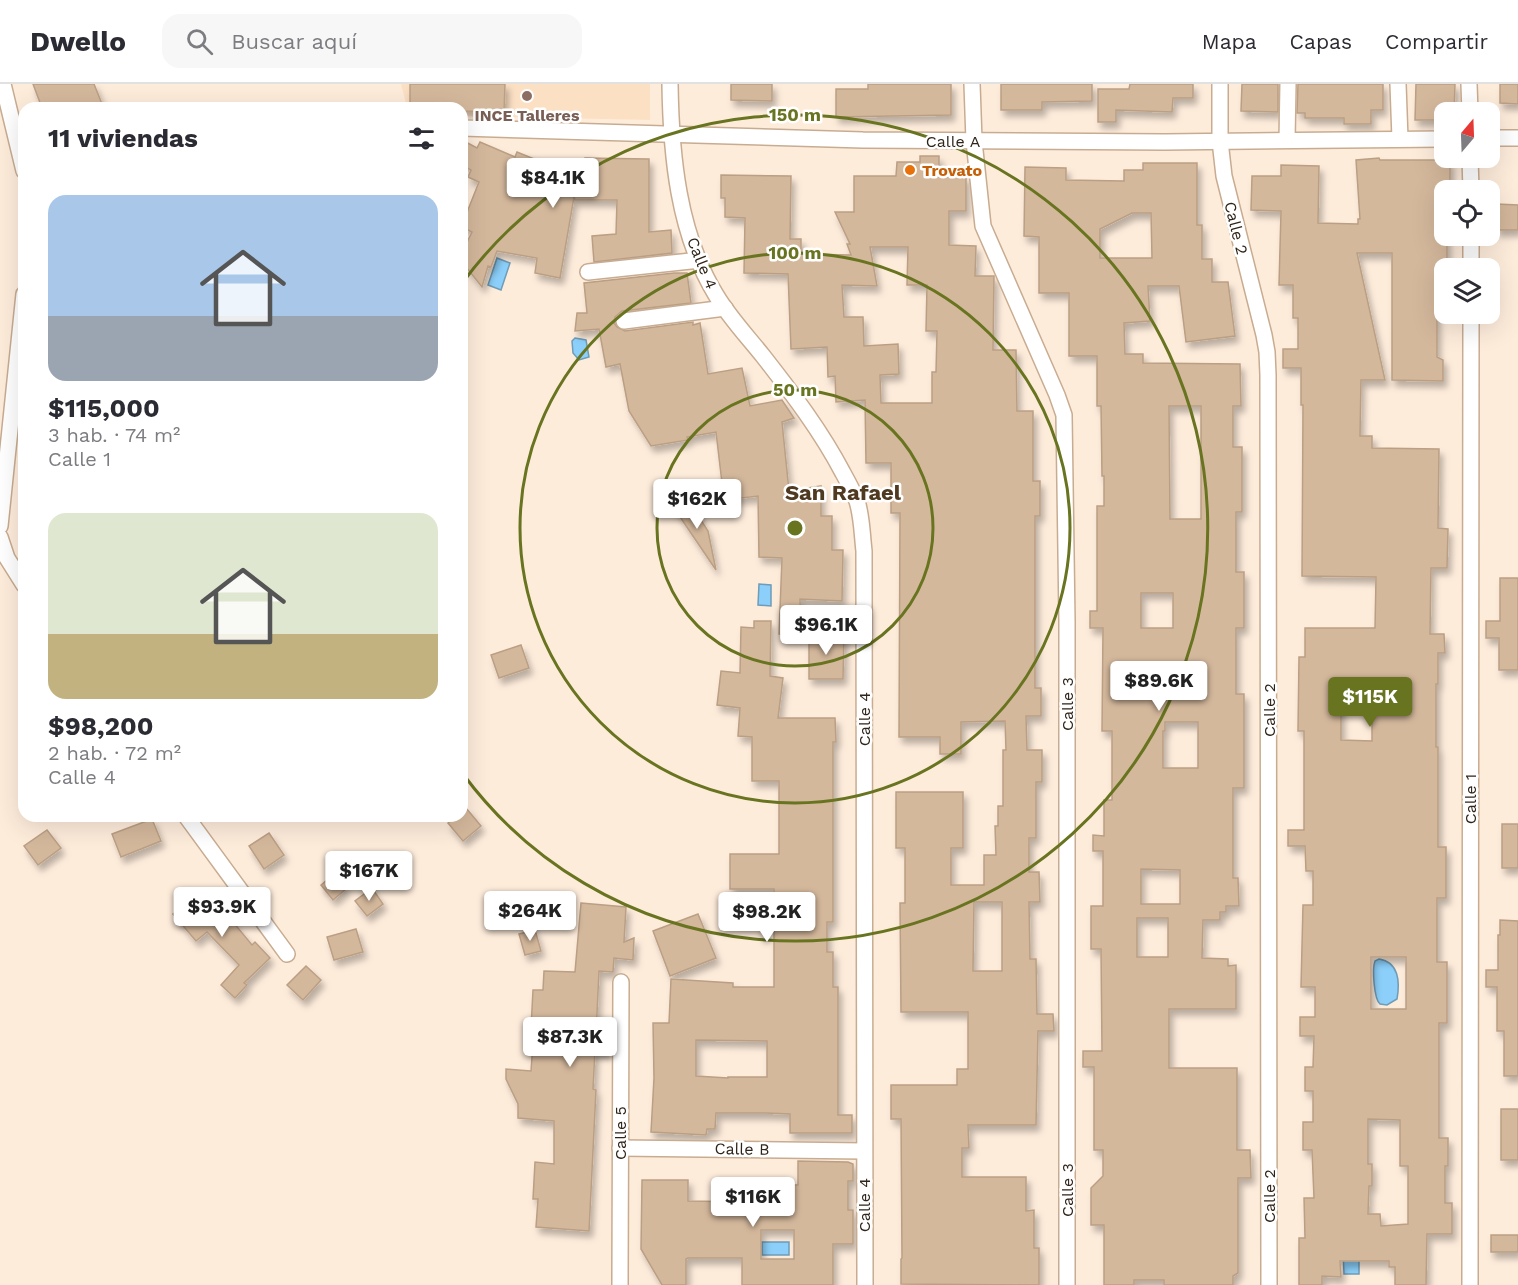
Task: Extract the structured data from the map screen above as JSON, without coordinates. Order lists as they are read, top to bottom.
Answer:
{
  "streets": {
    "street": [
      "Calle A",
      "Calle 2",
      "Calle 4",
      "Calle 3",
      "Calle 1",
      "Calle 5",
      "Calle B"
    ]
  },
  "crossings": [
    ["Calle A", "Calle 2"],
    ["Calle A", "Calle 4"],
    ["Calle A", "Calle 3"],
    ["Calle 4", "Calle B"],
    ["Calle 5", "Calle B"]
  ],
  "districts": ["San Rafael"],
  "places": ["INCE Talleres", "Trovato"],
  "north": "top",
  "page": {
    "header": "Dwello",
    "search": "Buscar aquí",
    "nav": ["Mapa", "Capas", "Compartir"],
    "heading": "11 viviendas",
    "price": [
      "$84.1K",
      "$162K",
      "$96.1K",
      "$89.6K",
      "$115K",
      "$167K",
      "$93.9K",
      "$264K",
      "$98.2K",
      "$87.3K",
      "$116K"
    ],
    "list": [
      {
        "name": "$115,000",
        "note": "3 hab. · 74 m² · Calle 1"
      },
      {
        "name": "$98,200",
        "note": "2 hab. · 72 m² · Calle 4"
      }
    ]
  },
  "rings": ["150 m", "100 m", "50 m"]
}
